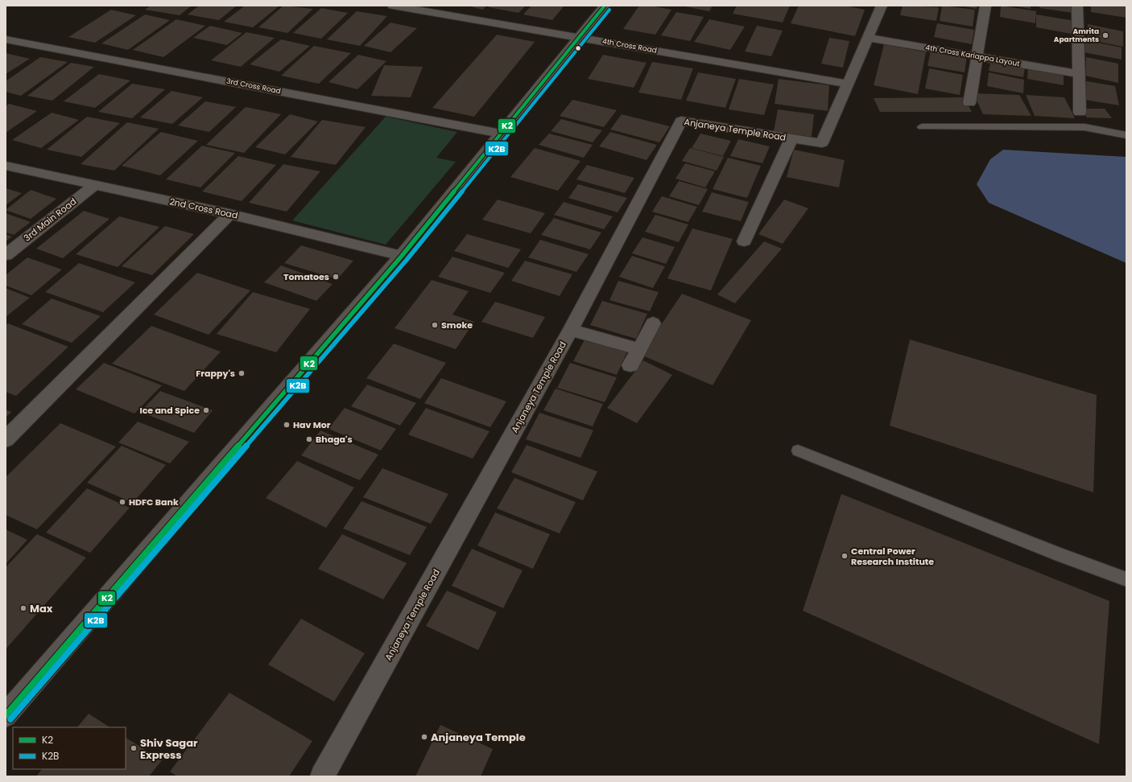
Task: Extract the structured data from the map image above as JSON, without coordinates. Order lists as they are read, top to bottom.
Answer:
{
  "streets": {
    "street": [
      "4th Cross Road",
      "4th Cross Kariappa Layout",
      "3rd Cross Road",
      "Anjaneya Temple Road",
      "2nd Cross Road",
      "3rd Main Road"
    ]
  },
  "crossings": [
    ["4th Cross Road", "Anjaneya Temple Road"],
    ["2nd Cross Road", "3rd Main Road"]
  ],
  "places": [
    "Amrita Apartments",
    "Tomatoes",
    "Smoke",
    "Frappy's",
    "Ice and Spice",
    "Hav Mor",
    "Bhaga's",
    "HDFC Bank",
    "Central Power Research Institute",
    "Max",
    "Anjaneya Temple",
    "Shiv Sagar Express"
  ],
  "lines": ["transit line K2", "transit line K2B"],
  "legend": ["K2", "K2B"]
}
